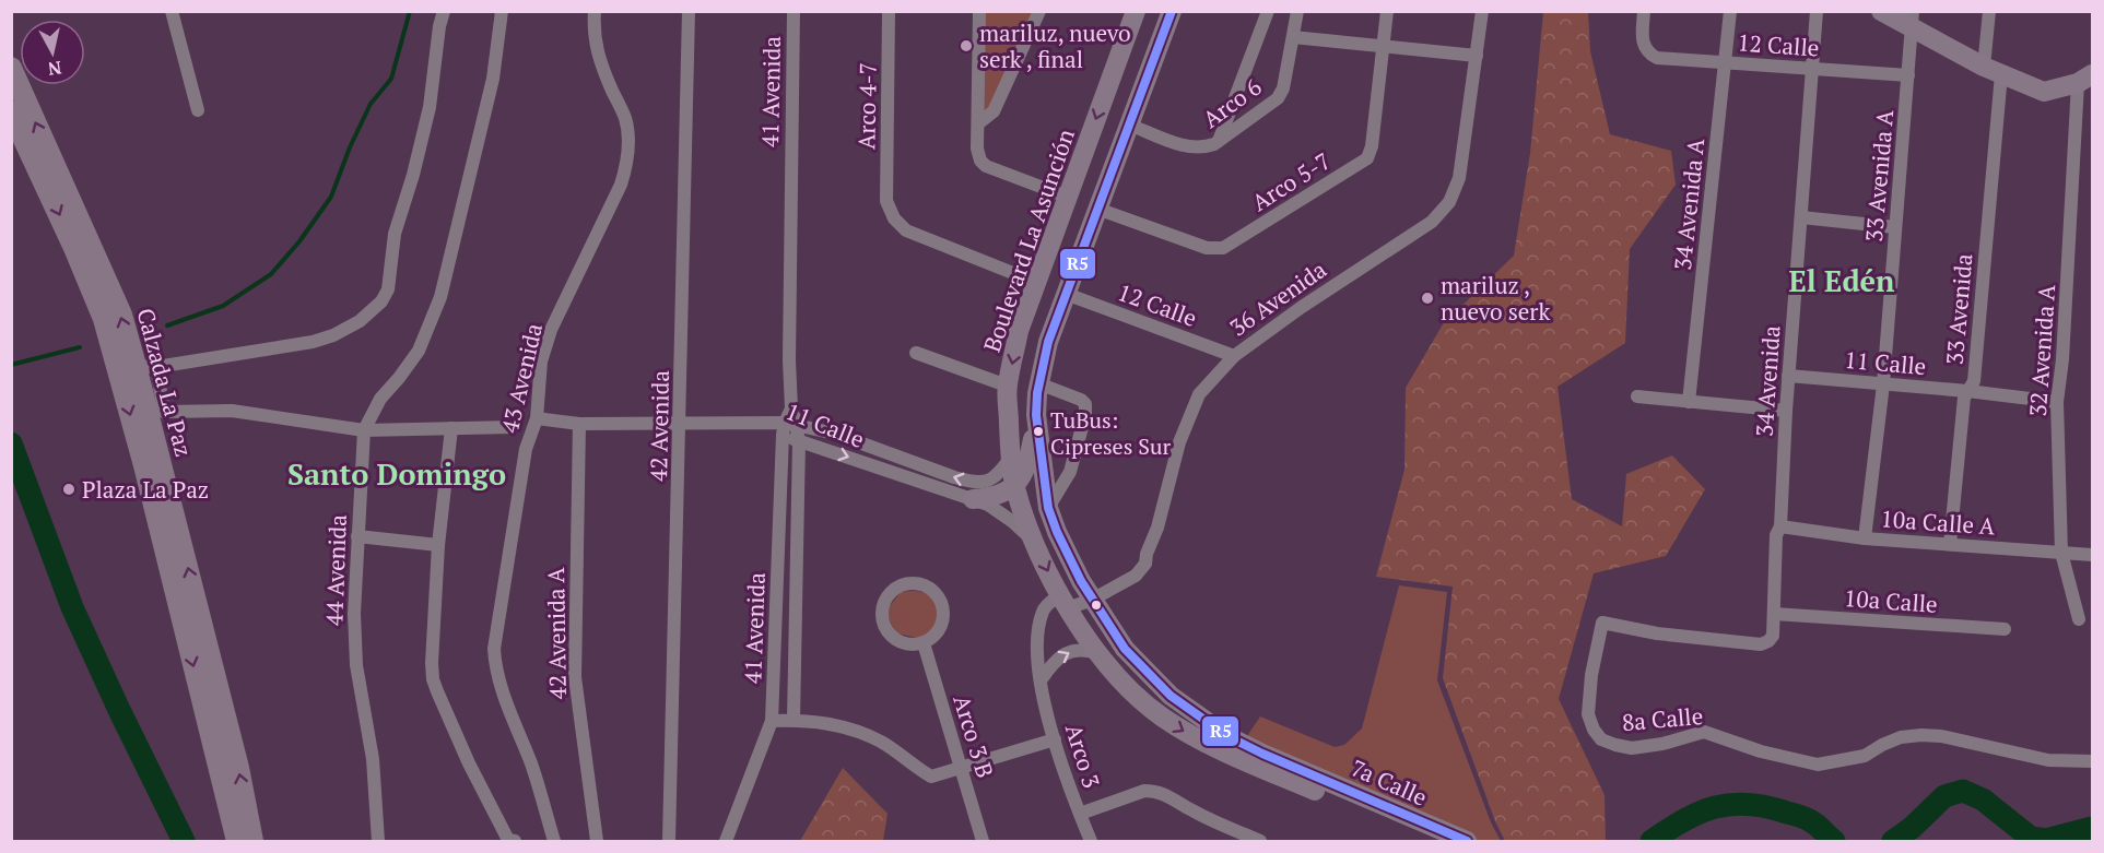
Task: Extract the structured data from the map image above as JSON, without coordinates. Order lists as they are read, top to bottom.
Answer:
{
  "streets": {
    "main road": ["Boulevard La Asunción", "Calzada La Paz", "7a Calle"],
    "street": [
      "12 Calle",
      "41 Avenida",
      "Arco 6",
      "Arco 4-7",
      "33 Avenida A",
      "Arco 5-7",
      "34 Avenida A",
      "36 Avenida",
      "33 Avenida",
      "32 Avenida A",
      "11 Calle",
      "43 Avenida",
      "34 Avenida",
      "42 Avenida",
      "10a Calle A",
      "44 Avenida",
      "10a Calle",
      "42 Avenida A",
      "8a Calle",
      "Arco 3 B",
      "Arco 3"
    ]
  },
  "crossings": [
    ["12 Calle", "33 Avenida A"],
    ["12 Calle", "34 Avenida A"],
    ["12 Calle", "36 Avenida"],
    ["12 Calle", "34 Avenida"],
    ["41 Avenida", "11 Calle"],
    ["Arco 4-7", "Boulevard La Asunción"],
    ["33 Avenida A", "11 Calle"],
    ["33 Avenida A", "10a Calle A"],
    ["Boulevard La Asunción", "11 Calle"],
    ["Boulevard La Asunción", "Arco 3"],
    ["Boulevard La Asunción", "7a Calle"],
    ["33 Avenida", "11 Calle"],
    ["33 Avenida", "10a Calle A"],
    ["32 Avenida A", "11 Calle"],
    ["32 Avenida A", "10a Calle A"],
    ["11 Calle", "34 Avenida"],
    ["11 Calle", "42 Avenida"],
    ["34 Avenida", "10a Calle A"],
    ["34 Avenida", "10a Calle"],
    ["34 Avenida", "8a Calle"]
  ],
  "districts": ["El Edén", "Santo Domingo"],
  "places": [
    "mariluz, nuevo serk , final",
    "mariluz , nuevo serk",
    "TuBus: Cipreses Sur",
    "Plaza La Paz"
  ],
  "lines": ["transit line R5"],
  "north": "bottom"
}
